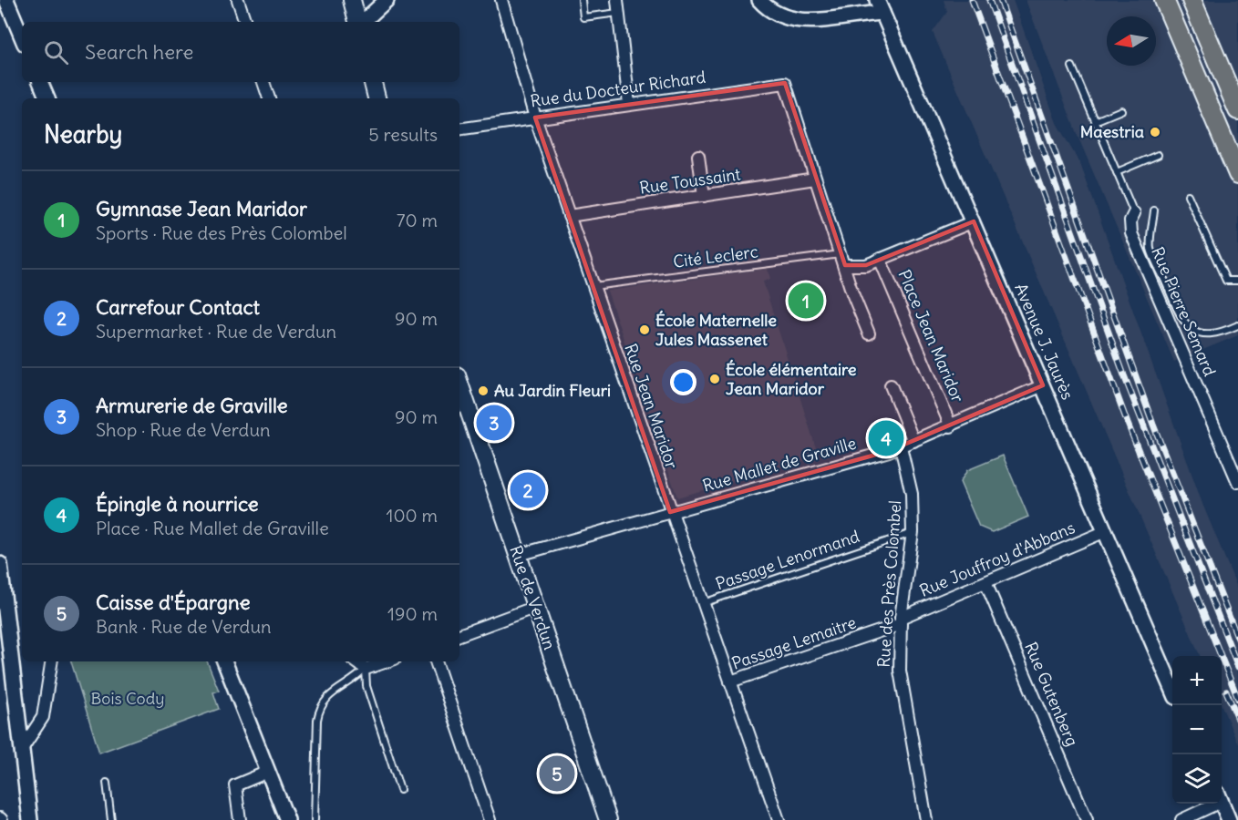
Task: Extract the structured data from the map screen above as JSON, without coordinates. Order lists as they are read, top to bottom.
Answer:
{
  "streets": {
    "main road": ["Rue de Verdun"],
    "street": [
      "Rue du Docteur Richard",
      "Rue Toussaint",
      "Rue Pierre Semard",
      "Place Jean Maridor",
      "Avenue J. Jaurès",
      "Rue Jean Maridor",
      "Rue Mallet de Graville",
      "Rue Jouffroy d'Abbans",
      "Rue des Près Colombel",
      "Passage Lemaitre",
      "Rue Gutenberg"
    ],
    "lane": ["Cité Leclerc", "Passage Lenormand"]
  },
  "crossings": [
    ["Rue du Docteur Richard", "Rue Toussaint"],
    ["Rue du Docteur Richard", "Rue Jean Maridor"],
    ["Rue Toussaint", "Rue Jean Maridor"],
    ["Cité Leclerc", "Rue Jean Maridor"],
    ["Place Jean Maridor", "Rue Mallet de Graville"],
    ["Avenue J. Jaurès", "Rue Mallet de Graville"],
    ["Avenue J. Jaurès", "Rue Jouffroy d'Abbans"],
    ["Rue Jean Maridor", "Rue Mallet de Graville"],
    ["Rue Jean Maridor", "Passage Lenormand"],
    ["Rue Jean Maridor", "Passage Lemaitre"],
    ["Rue Mallet de Graville", "Rue des Près Colombel"],
    ["Rue Mallet de Graville", "Rue de Verdun"],
    ["Rue Jouffroy d'Abbans", "Rue des Près Colombel"],
    ["Rue Jouffroy d'Abbans", "Passage Lemaitre"],
    ["Rue Jouffroy d'Abbans", "Rue Gutenberg"],
    ["Passage Lenormand", "Rue des Près Colombel"],
    ["Rue des Près Colombel", "Passage Lemaitre"]
  ],
  "parks": ["Bois Cody"],
  "places": [
    "Maestria",
    "École Maternelle Jules Massenet",
    "École élémentaire Jean Maridor",
    "Au Jardin Fleuri"
  ],
  "north": "left",
  "page": {
    "search": "Search here",
    "heading": ["Nearby", "5 results"],
    "list": [
      {
        "mark": "1",
        "name": "Gymnase Jean Maridor",
        "note": "Sports · Rue des Près Colombel",
        "value": "70 m"
      },
      {
        "mark": "2",
        "name": "Carrefour Contact",
        "note": "Supermarket · Rue de Verdun",
        "value": "90 m"
      },
      {
        "mark": "3",
        "name": "Armurerie de Graville",
        "note": "Shop · Rue de Verdun",
        "value": "90 m"
      },
      {
        "mark": "4",
        "name": "Épingle à nourrice",
        "note": "Place · Rue Mallet de Graville",
        "value": "100 m"
      },
      {
        "mark": "5",
        "name": "Caisse d'Épargne",
        "note": "Bank · Rue de Verdun",
        "value": "190 m"
      }
    ],
    "pins": [
      "1",
      "3",
      "4",
      "2",
      "5"
    ],
    "map_buttons": ["+", "−"]
  }
}
